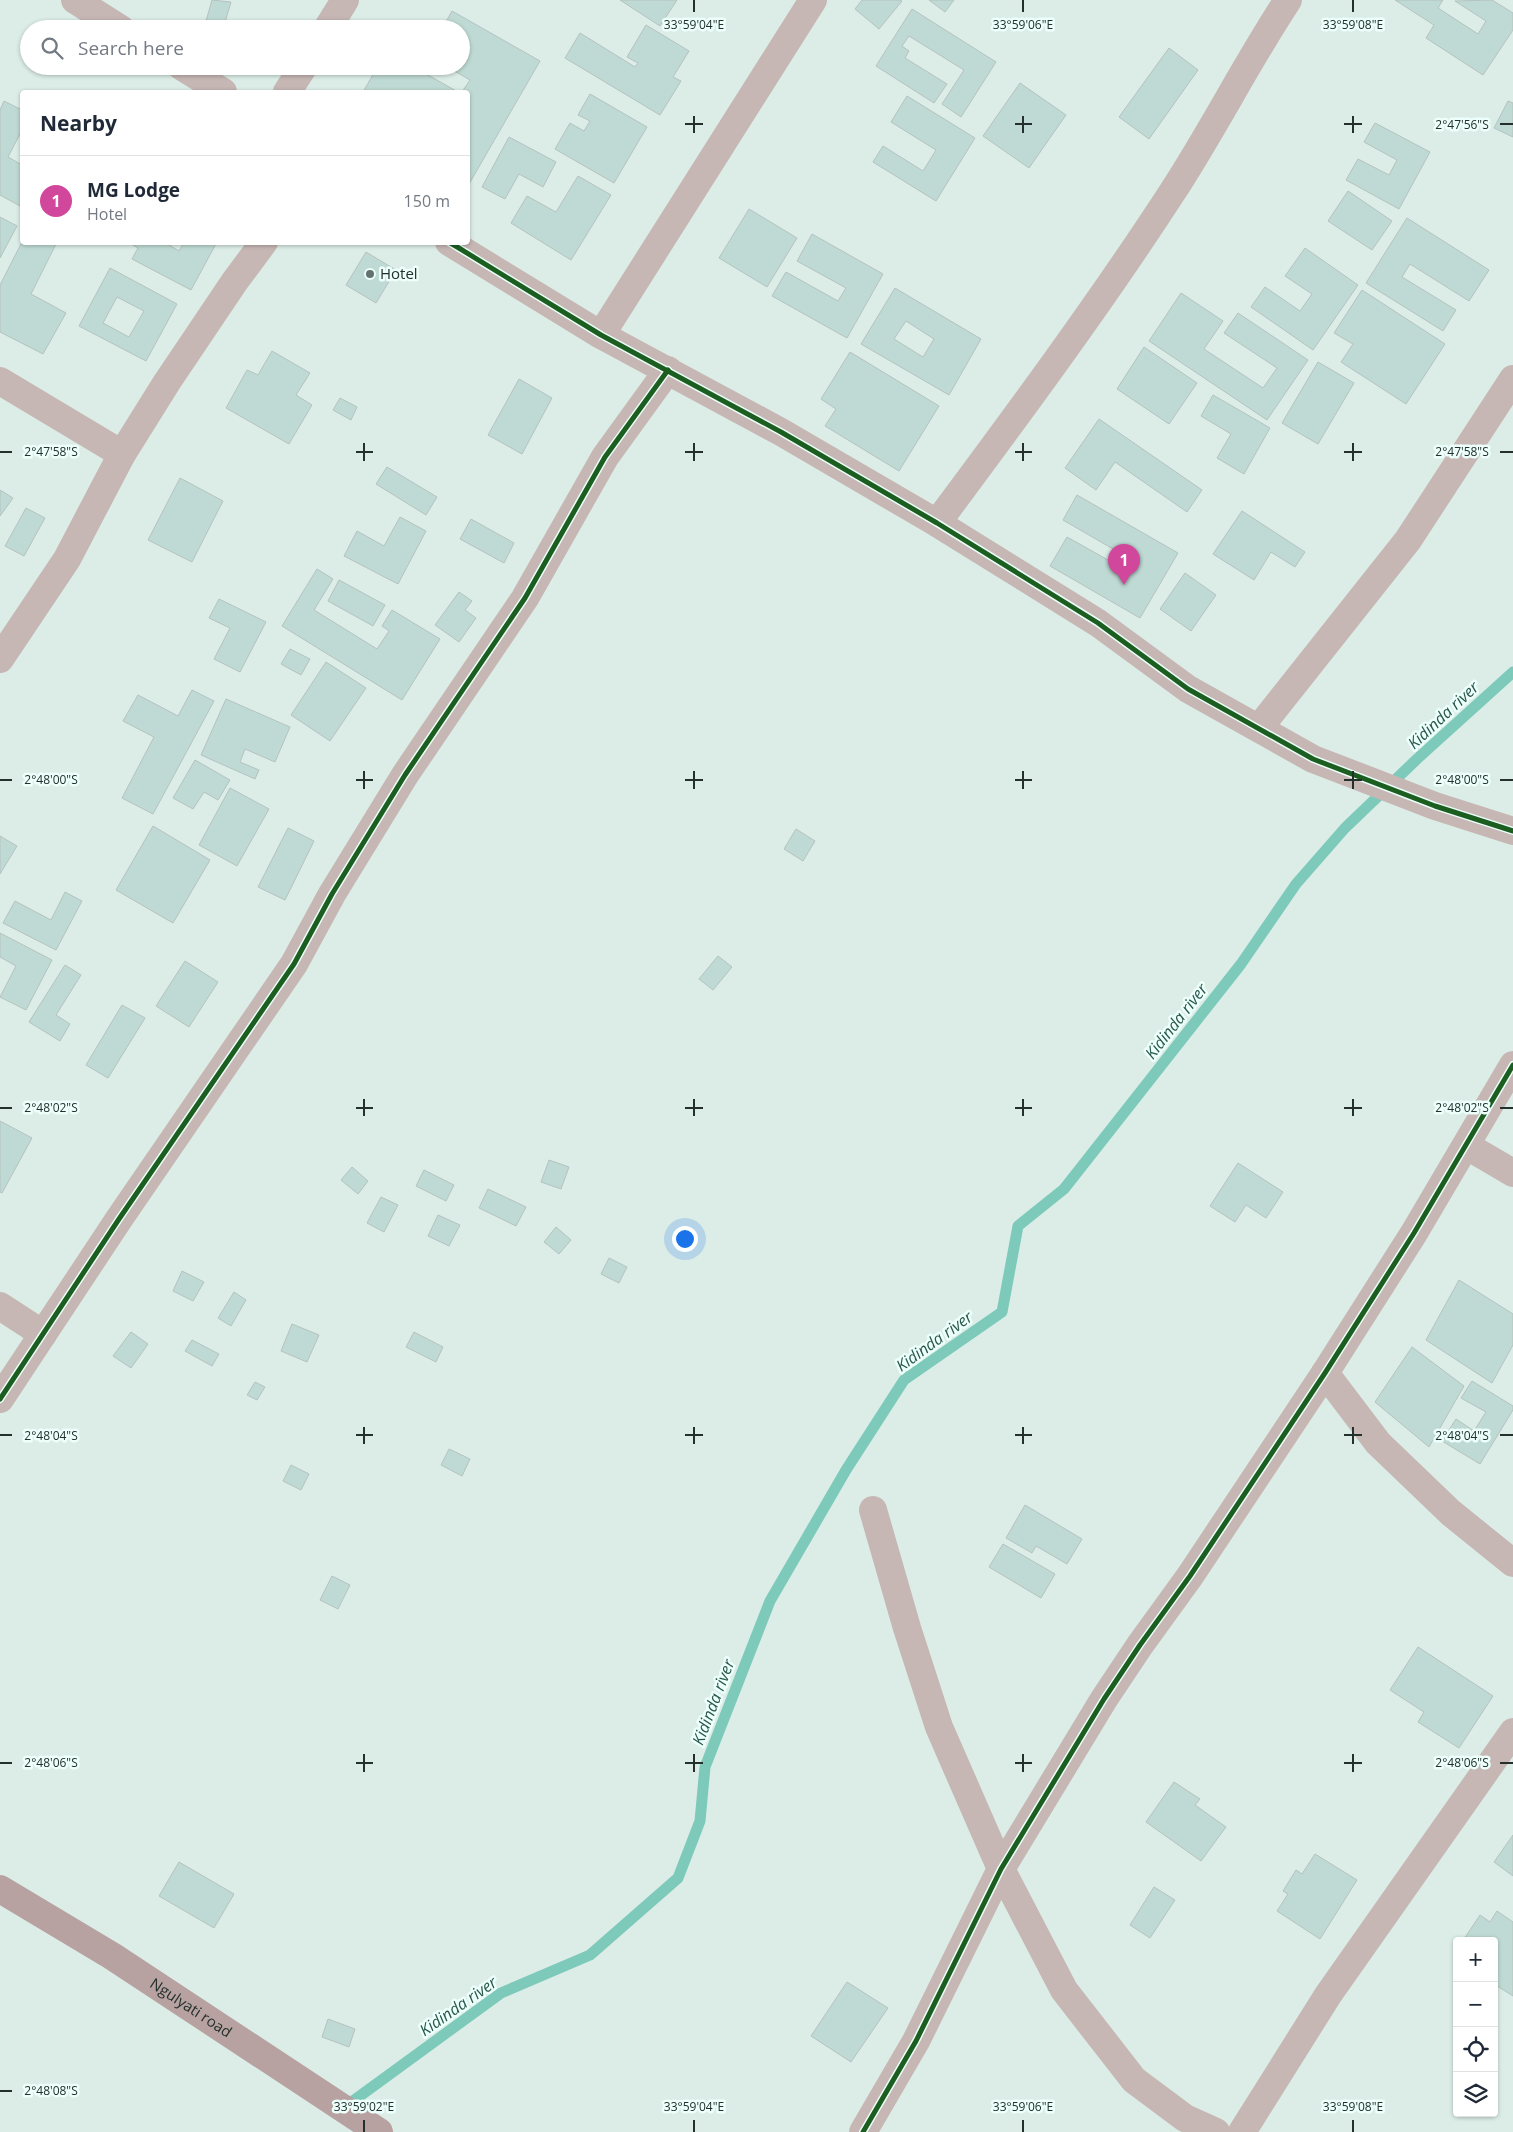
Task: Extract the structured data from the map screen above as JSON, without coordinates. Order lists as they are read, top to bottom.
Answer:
{
  "streets": {
    "main road": ["Ngulyati road"]
  },
  "water": ["Kidinda river"],
  "places": ["Hotel"],
  "page": {
    "search": "Search here",
    "heading": "Nearby",
    "list": [
      {
        "mark": "1",
        "name": "MG Lodge",
        "note": "Hotel",
        "value": "150 m"
      }
    ],
    "pins": "1",
    "map_buttons": ["+", "−"]
  },
  "coordinates": [
    "33°59'04\"E",
    "33°59'06\"E",
    "33°59'08\"E",
    "2°47'56\"S",
    "2°47'58\"S",
    "2°48'00\"S",
    "2°48'02\"S",
    "2°48'04\"S",
    "2°48'06\"S",
    "2°48'08\"S",
    "33°59'02\"E"
  ]
}
